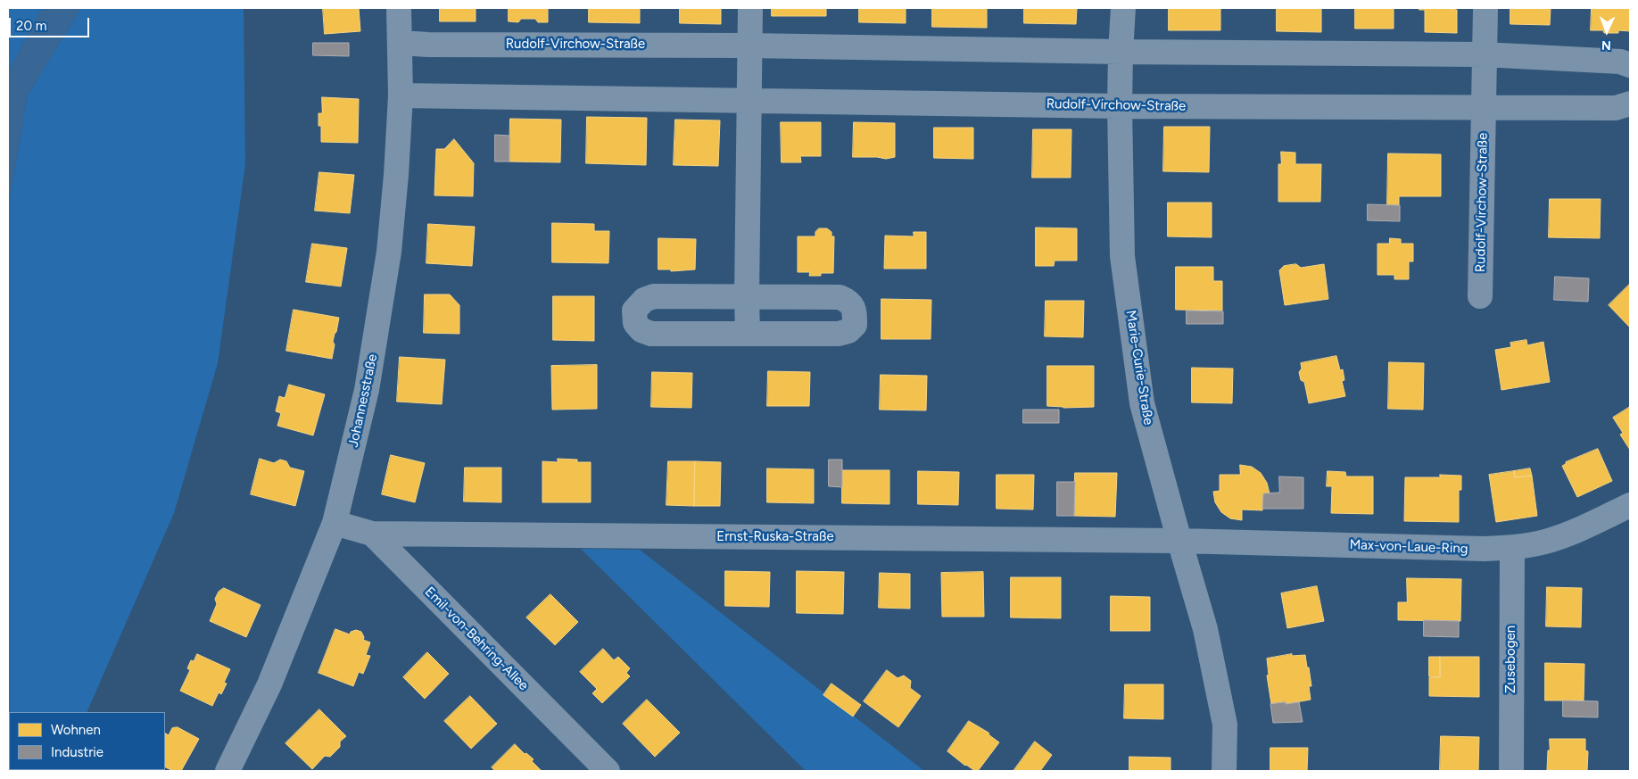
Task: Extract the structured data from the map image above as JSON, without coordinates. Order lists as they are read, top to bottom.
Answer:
{
  "streets": {
    "street": [
      "Rudolf-Virchow-Straße",
      "Marie-Curie-Straße",
      "Johannesstraße",
      "Ernst-Ruska-Straße",
      "Max-von-Laue-Ring",
      "Emil-von-Behring-Allee",
      "Zusebogen"
    ]
  },
  "crossings": [
    ["Rudolf-Virchow-Straße", "Marie-Curie-Straße"],
    ["Rudolf-Virchow-Straße", "Johannesstraße"],
    ["Marie-Curie-Straße", "Ernst-Ruska-Straße"],
    ["Marie-Curie-Straße", "Max-von-Laue-Ring"],
    ["Johannesstraße", "Emil-von-Behring-Allee"],
    ["Ernst-Ruska-Straße", "Max-von-Laue-Ring"],
    ["Ernst-Ruska-Straße", "Emil-von-Behring-Allee"],
    ["Max-von-Laue-Ring", "Zusebogen"]
  ],
  "legend": ["Wohnen", "Industrie"],
  "scale_bar": "20 m",
  "north": "bottom"
}
